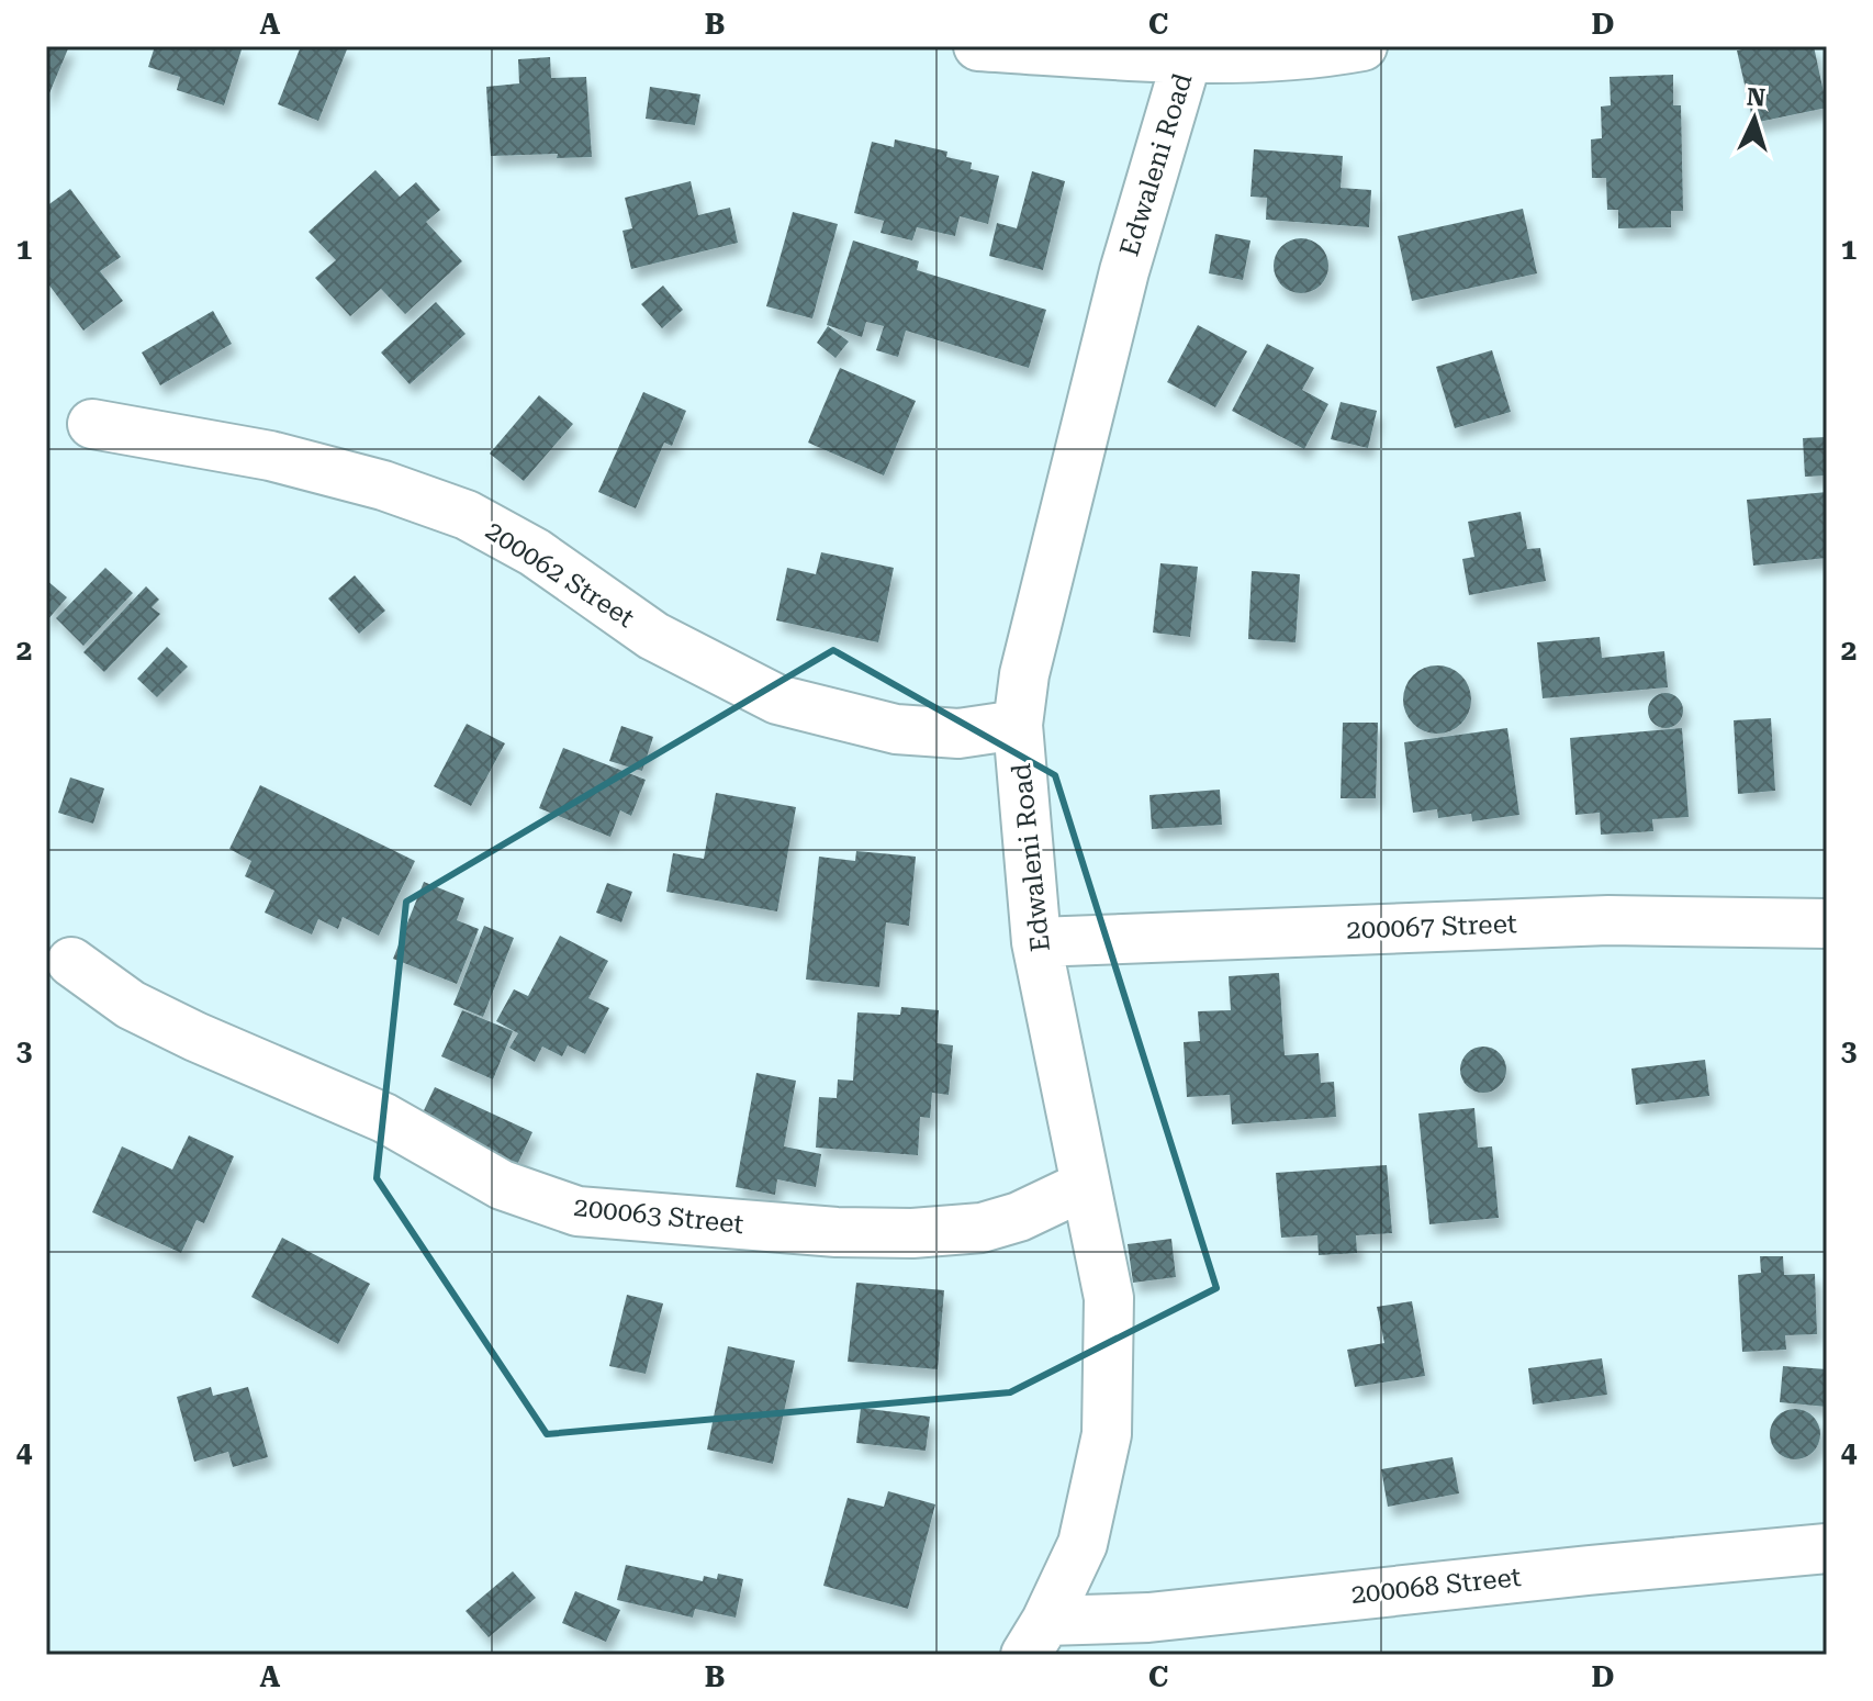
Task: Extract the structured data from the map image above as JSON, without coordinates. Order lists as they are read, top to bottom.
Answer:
{
  "streets": {
    "street": [
      "Edwaleni Road",
      "200062 Street",
      "200067 Street",
      "200063 Street",
      "200068 Street"
    ]
  },
  "crossings": [
    ["Edwaleni Road", "200062 Street"],
    ["Edwaleni Road", "200067 Street"],
    ["Edwaleni Road", "200063 Street"],
    ["Edwaleni Road", "200068 Street"]
  ],
  "north": "top",
  "grid": {
    "columns": [
      "A",
      "B",
      "C",
      "D"
    ],
    "rows": [
      "1",
      "2",
      "3",
      "4"
    ]
  }
}
